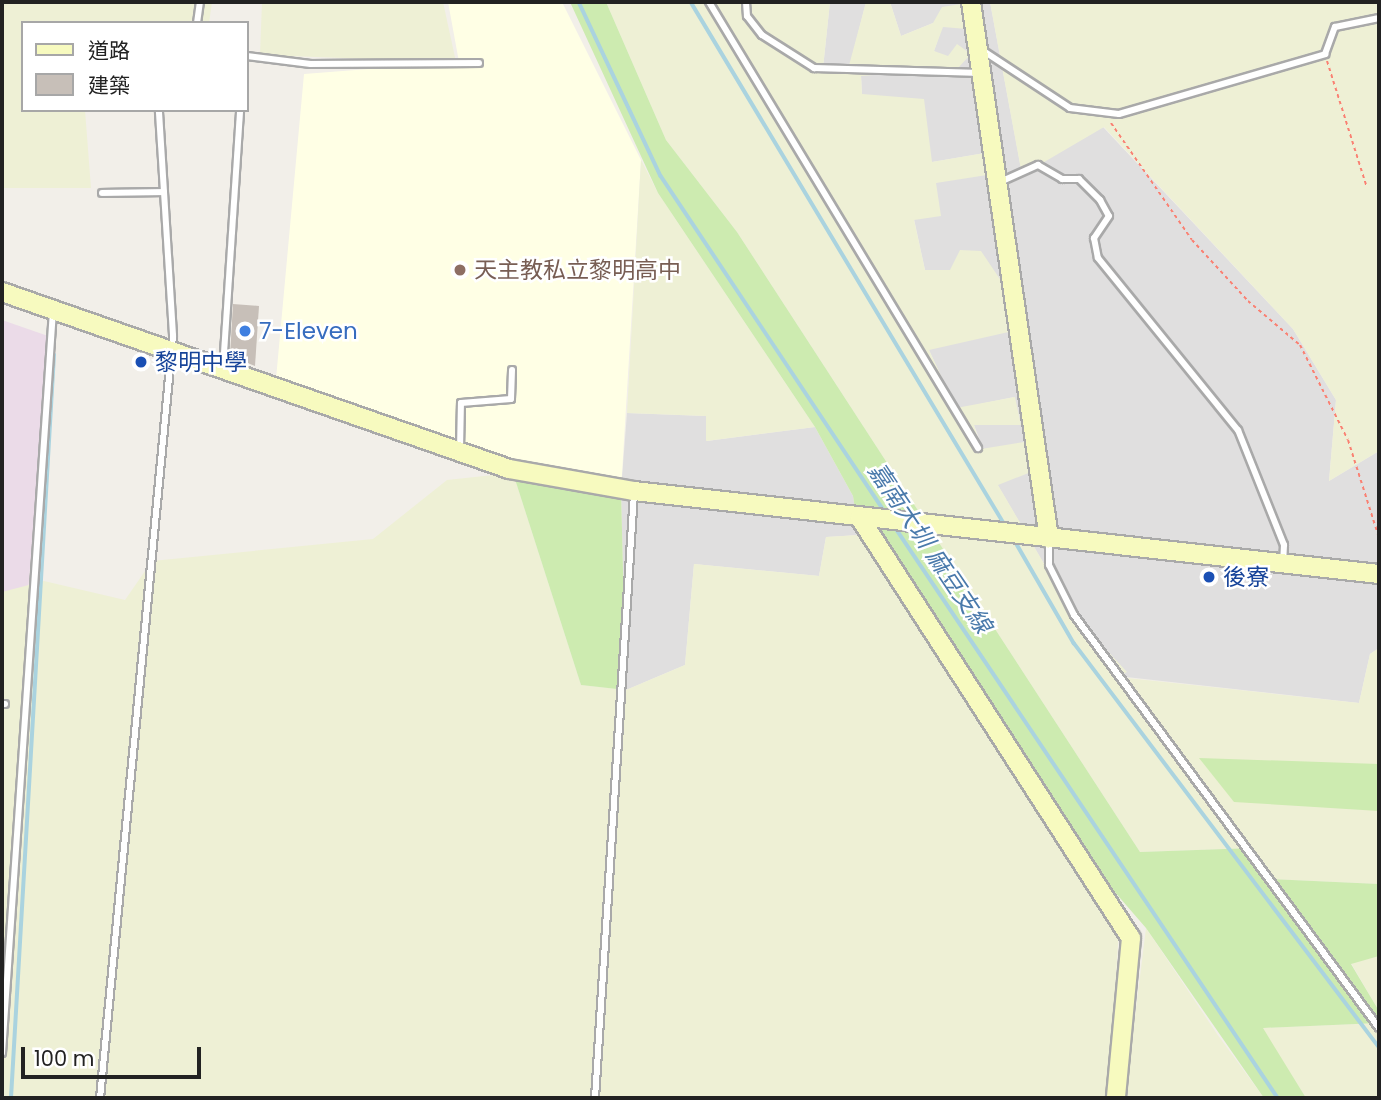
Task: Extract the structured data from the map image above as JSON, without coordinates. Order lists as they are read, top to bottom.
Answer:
{
  "water": ["嘉南大圳 麻豆支線"],
  "places": [
    "天主教私立黎明高中",
    "7-Eleven",
    "黎明中學",
    "後寮"
  ],
  "legend": ["道路", "建築"],
  "scale_bar": "100 m"
}
